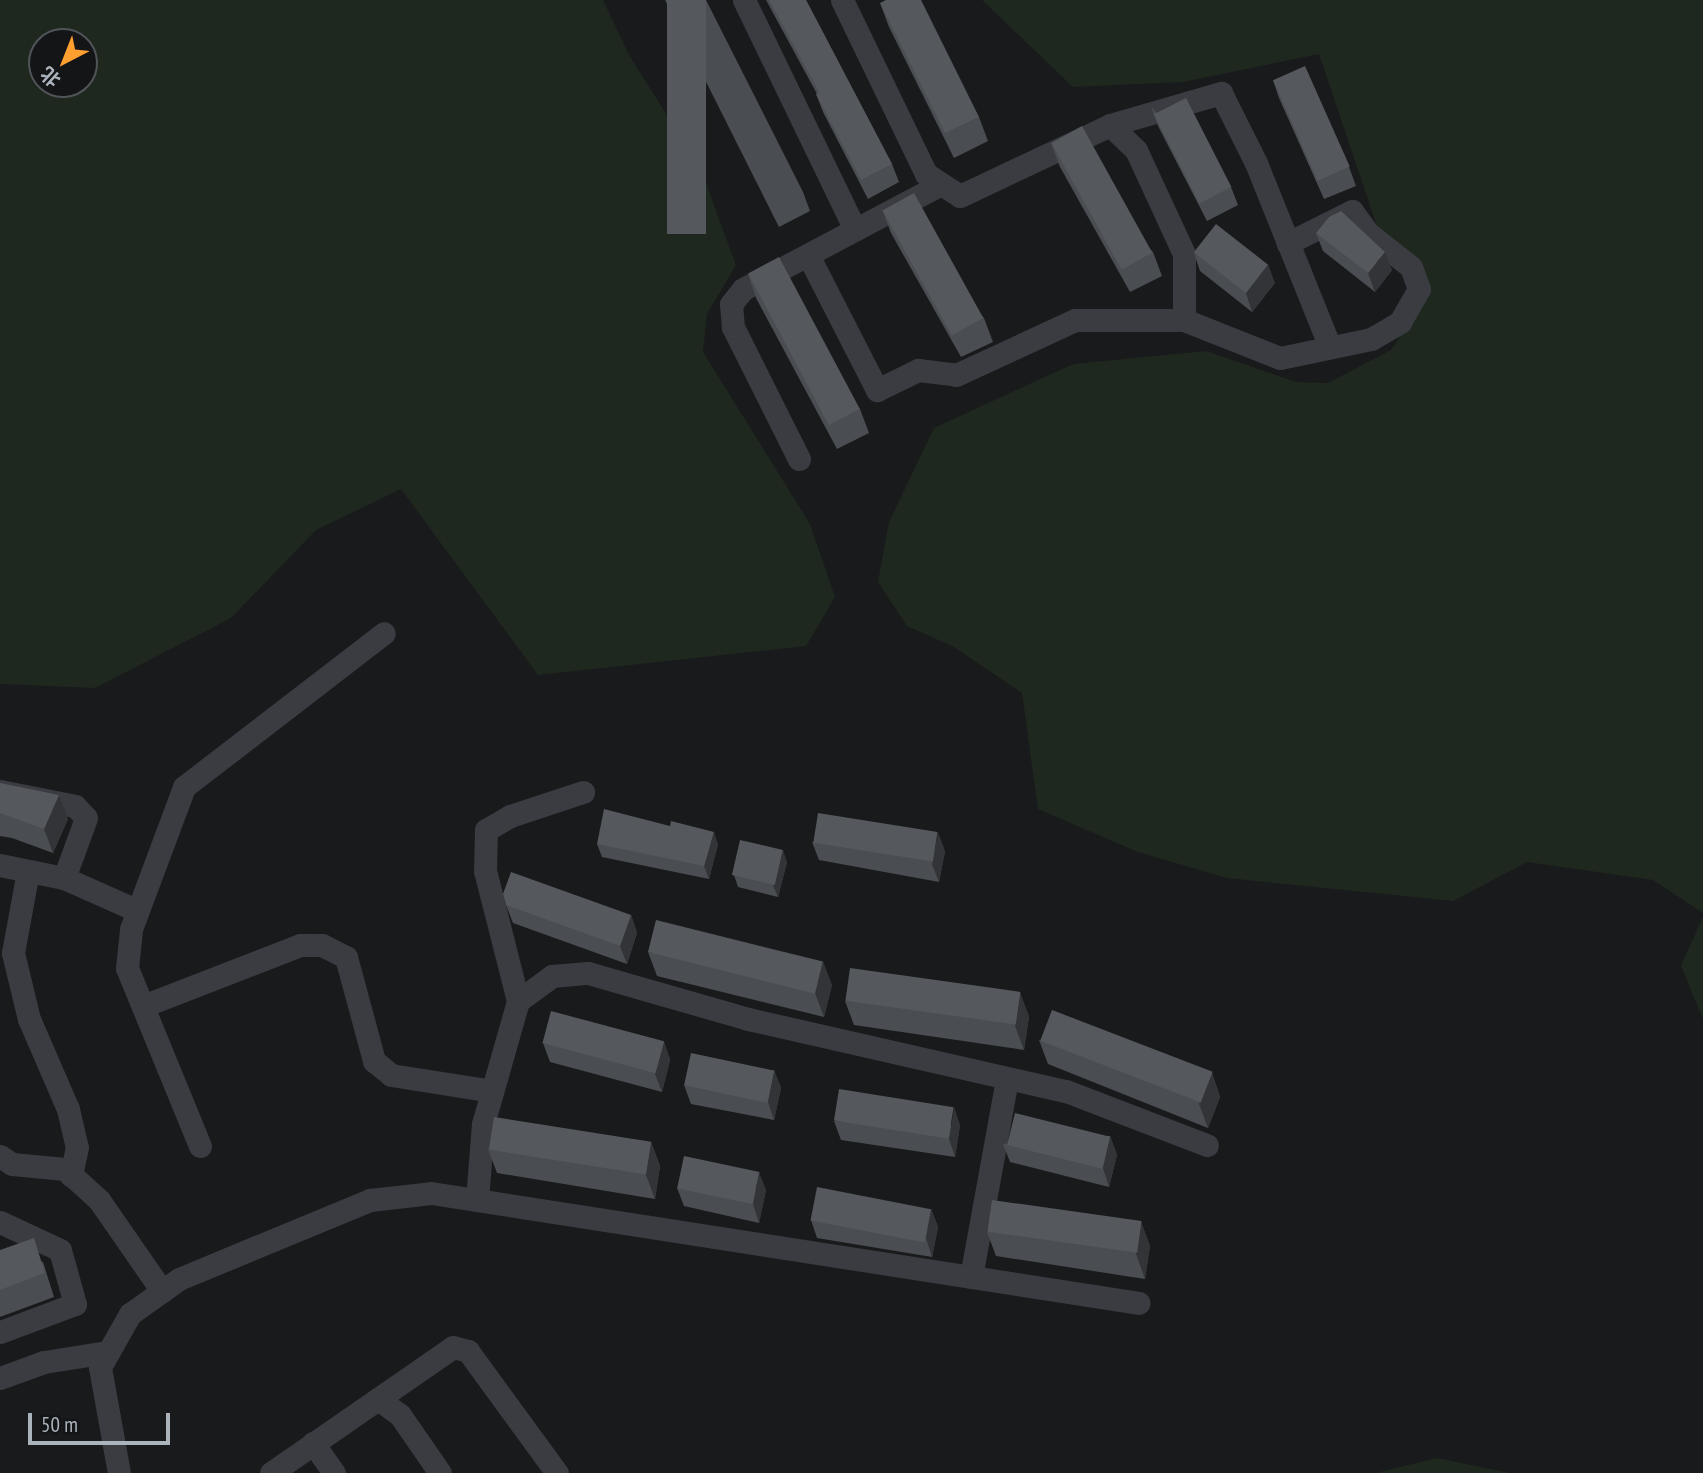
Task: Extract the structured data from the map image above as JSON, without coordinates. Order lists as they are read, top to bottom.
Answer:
{
  "scale_bar": "50 m",
  "north": "bottom left"
}
